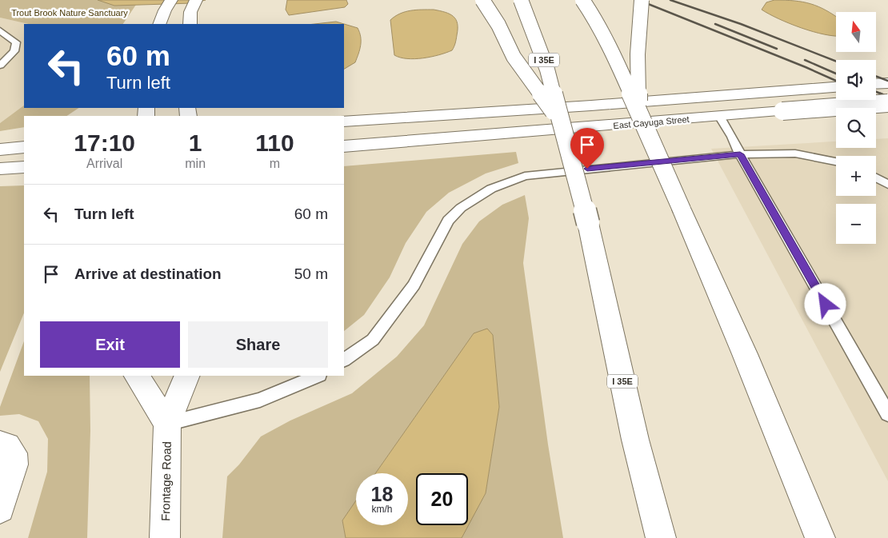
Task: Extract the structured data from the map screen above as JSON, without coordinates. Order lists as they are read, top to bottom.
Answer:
{
  "streets": {
    "main road": ["I 35E", "East Cayuga Street", "Frontage Road"]
  },
  "parks": ["Trout Brook Nature Sanctuary"],
  "north": "top",
  "page": {
    "map_buttons": ["+", "−"],
    "turn": ["60 m", "Turn left"],
    "eta": [
      "17:10",
      "Arrival",
      "1",
      "min",
      "110",
      "m"
    ],
    "list": [
      {
        "name": "Turn left",
        "value": "60 m"
      },
      {
        "name": "Arrive at destination",
        "value": "50 m"
      }
    ],
    "buttons": ["Exit", "Share"],
    "speed": "18 km/h",
    "limit": "20"
  }
}
